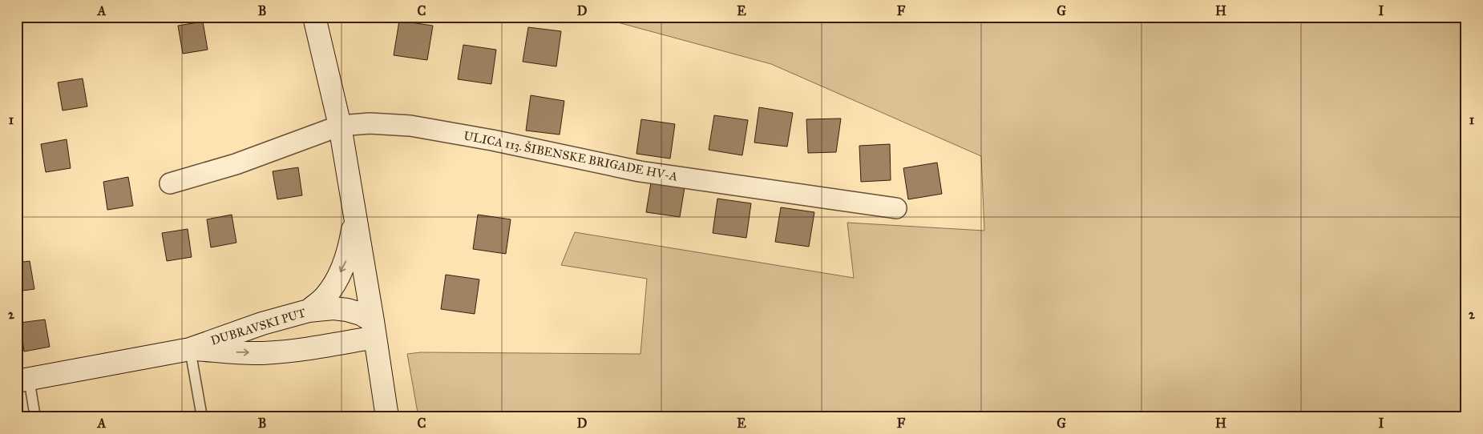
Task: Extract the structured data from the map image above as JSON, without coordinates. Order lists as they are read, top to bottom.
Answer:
{
  "streets": {
    "main road": ["DUBRAVSKI PUT"],
    "street": ["ULICA 113. ŠIBENSKE BRIGADE HV-A"]
  },
  "grid": {
    "columns": [
      "A",
      "B",
      "C",
      "D",
      "E",
      "F",
      "G",
      "H",
      "I"
    ],
    "rows": ["1", "2"]
  }
}
